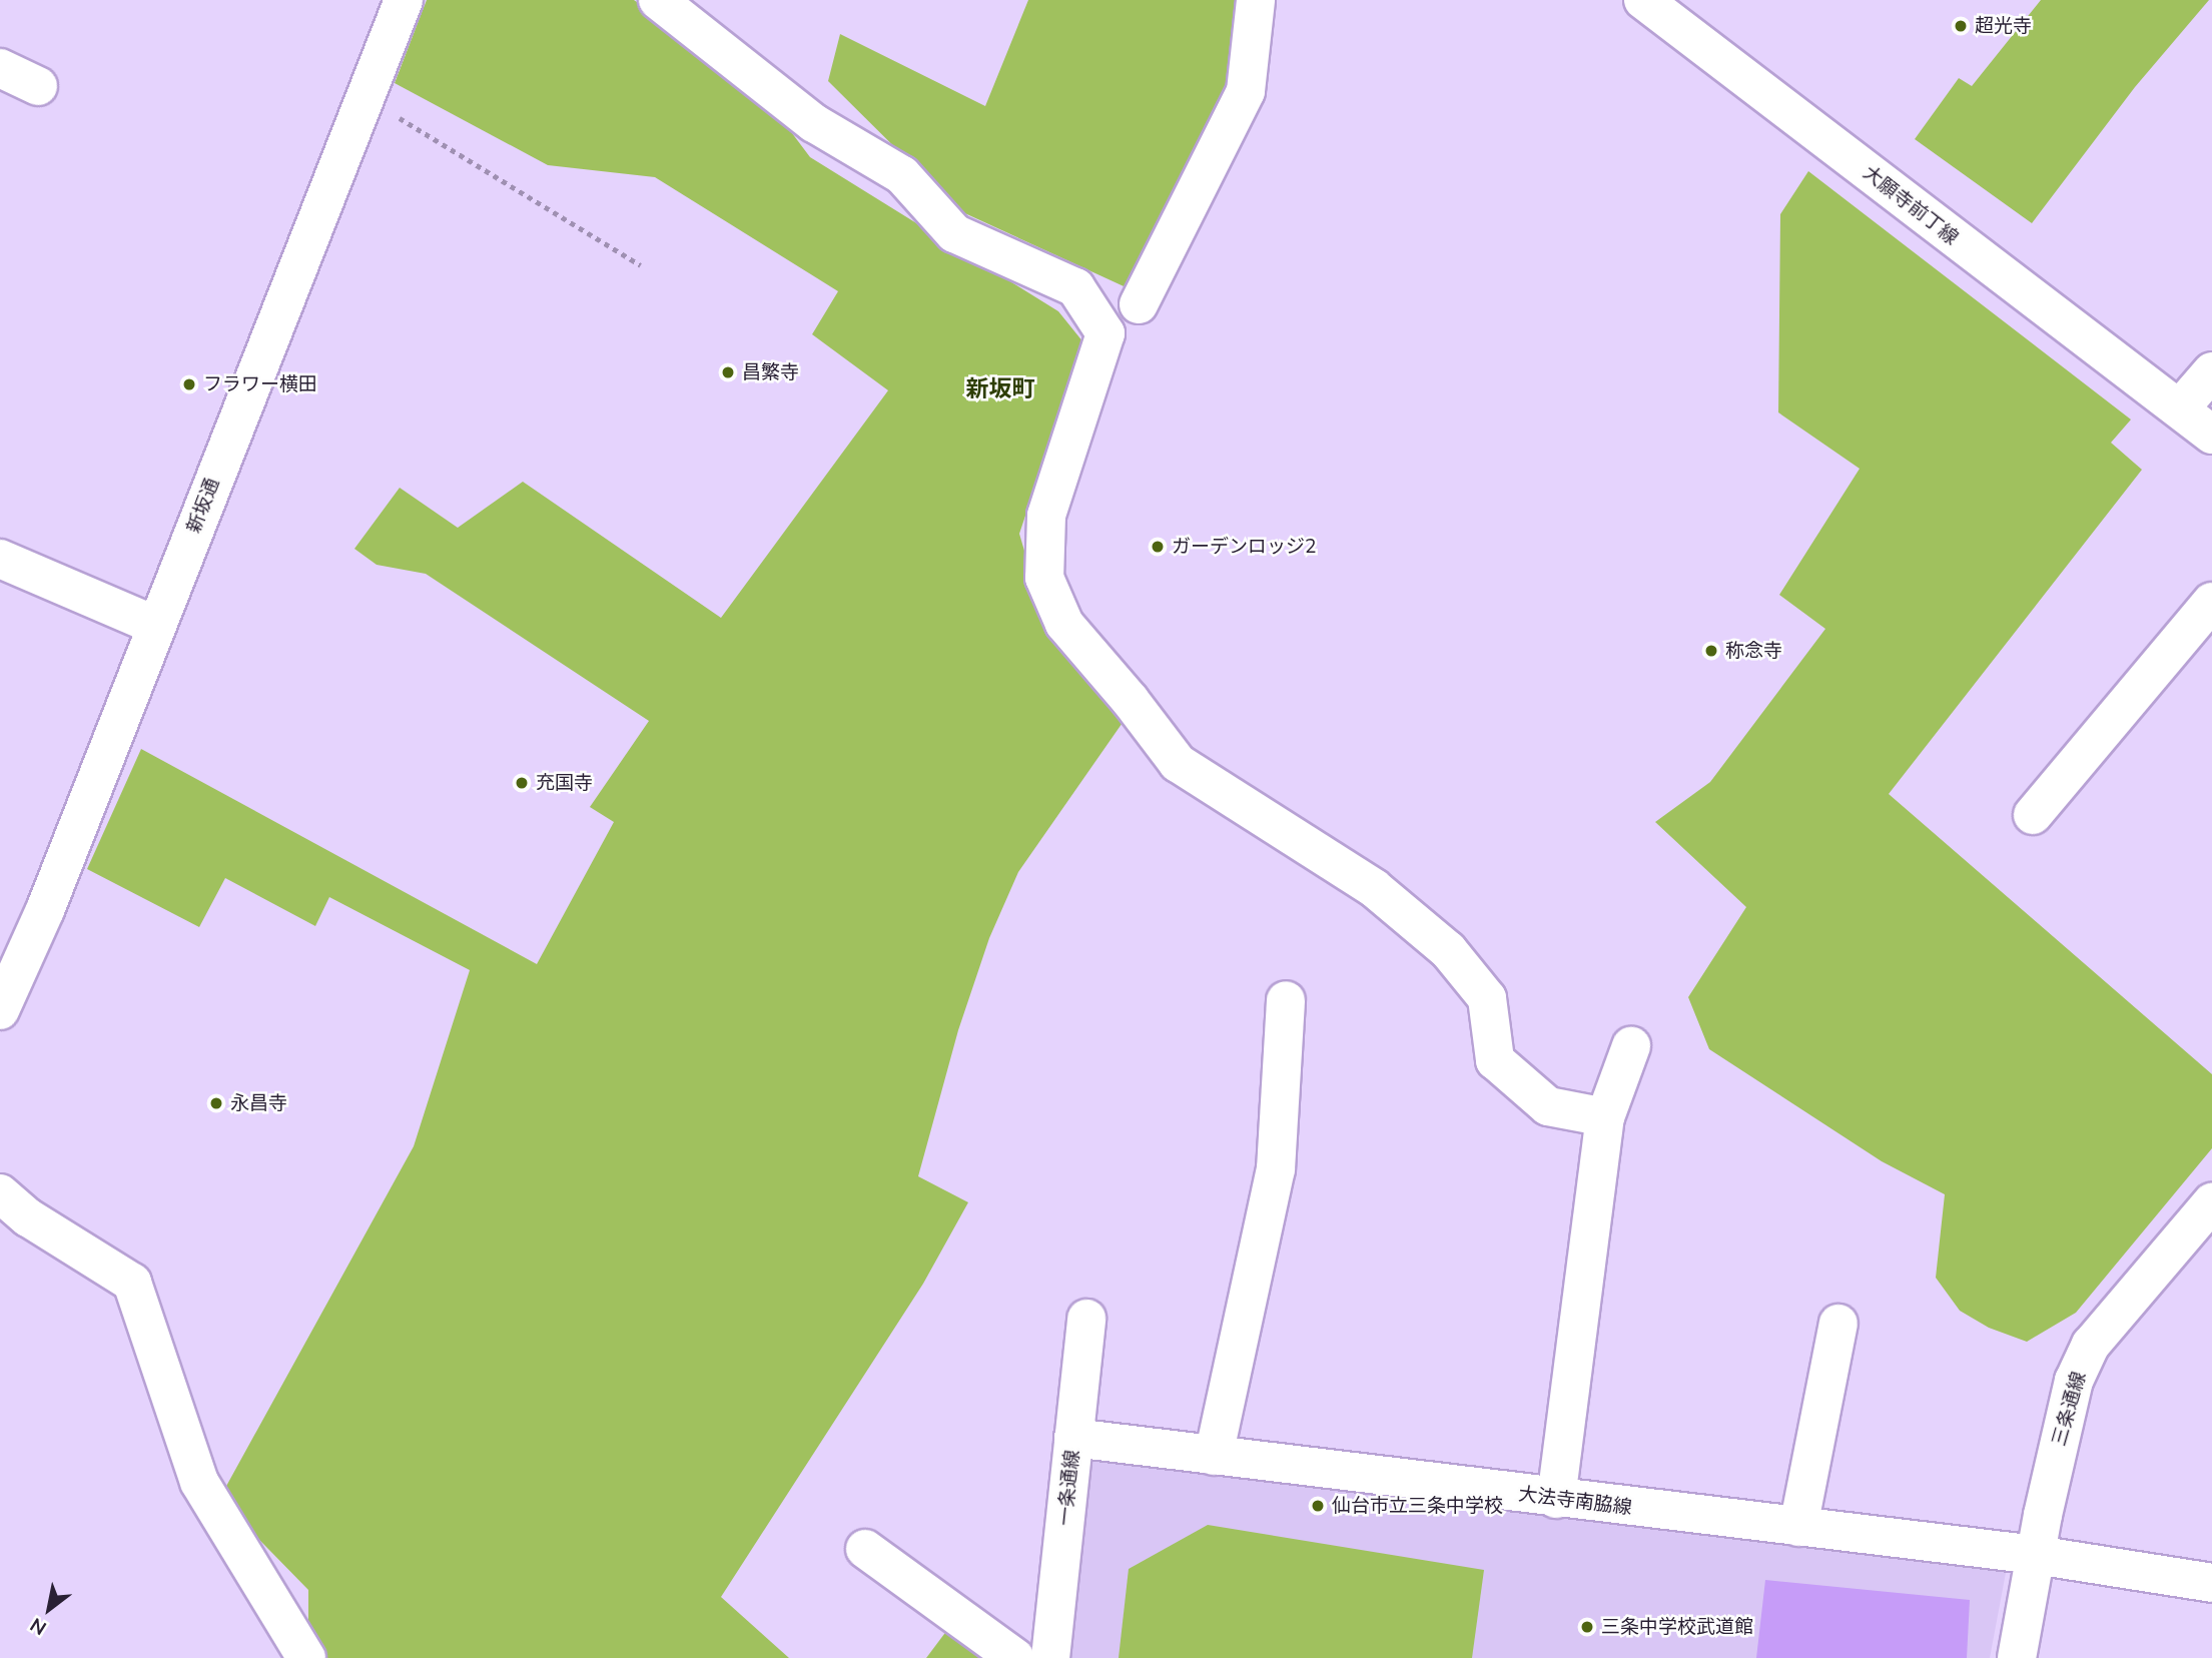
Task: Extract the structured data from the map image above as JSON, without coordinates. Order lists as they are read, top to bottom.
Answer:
{
  "streets": {
    "street": [
      "大願寺前丁線",
      "新坂通",
      "三条通線",
      "一条通線",
      "大法寺南脇線"
    ]
  },
  "crossings": [
    ["三条通線", "大法寺南脇線"],
    ["一条通線", "大法寺南脇線"]
  ],
  "districts": ["新坂町"],
  "places": [
    "超光寺",
    "昌繁寺",
    "フラワー横田",
    "ガーデンロッジ2",
    "称念寺",
    "充国寺",
    "永昌寺",
    "仙台市立三条中学校",
    "三条中学校武道館"
  ],
  "north": "bottom left"
}
